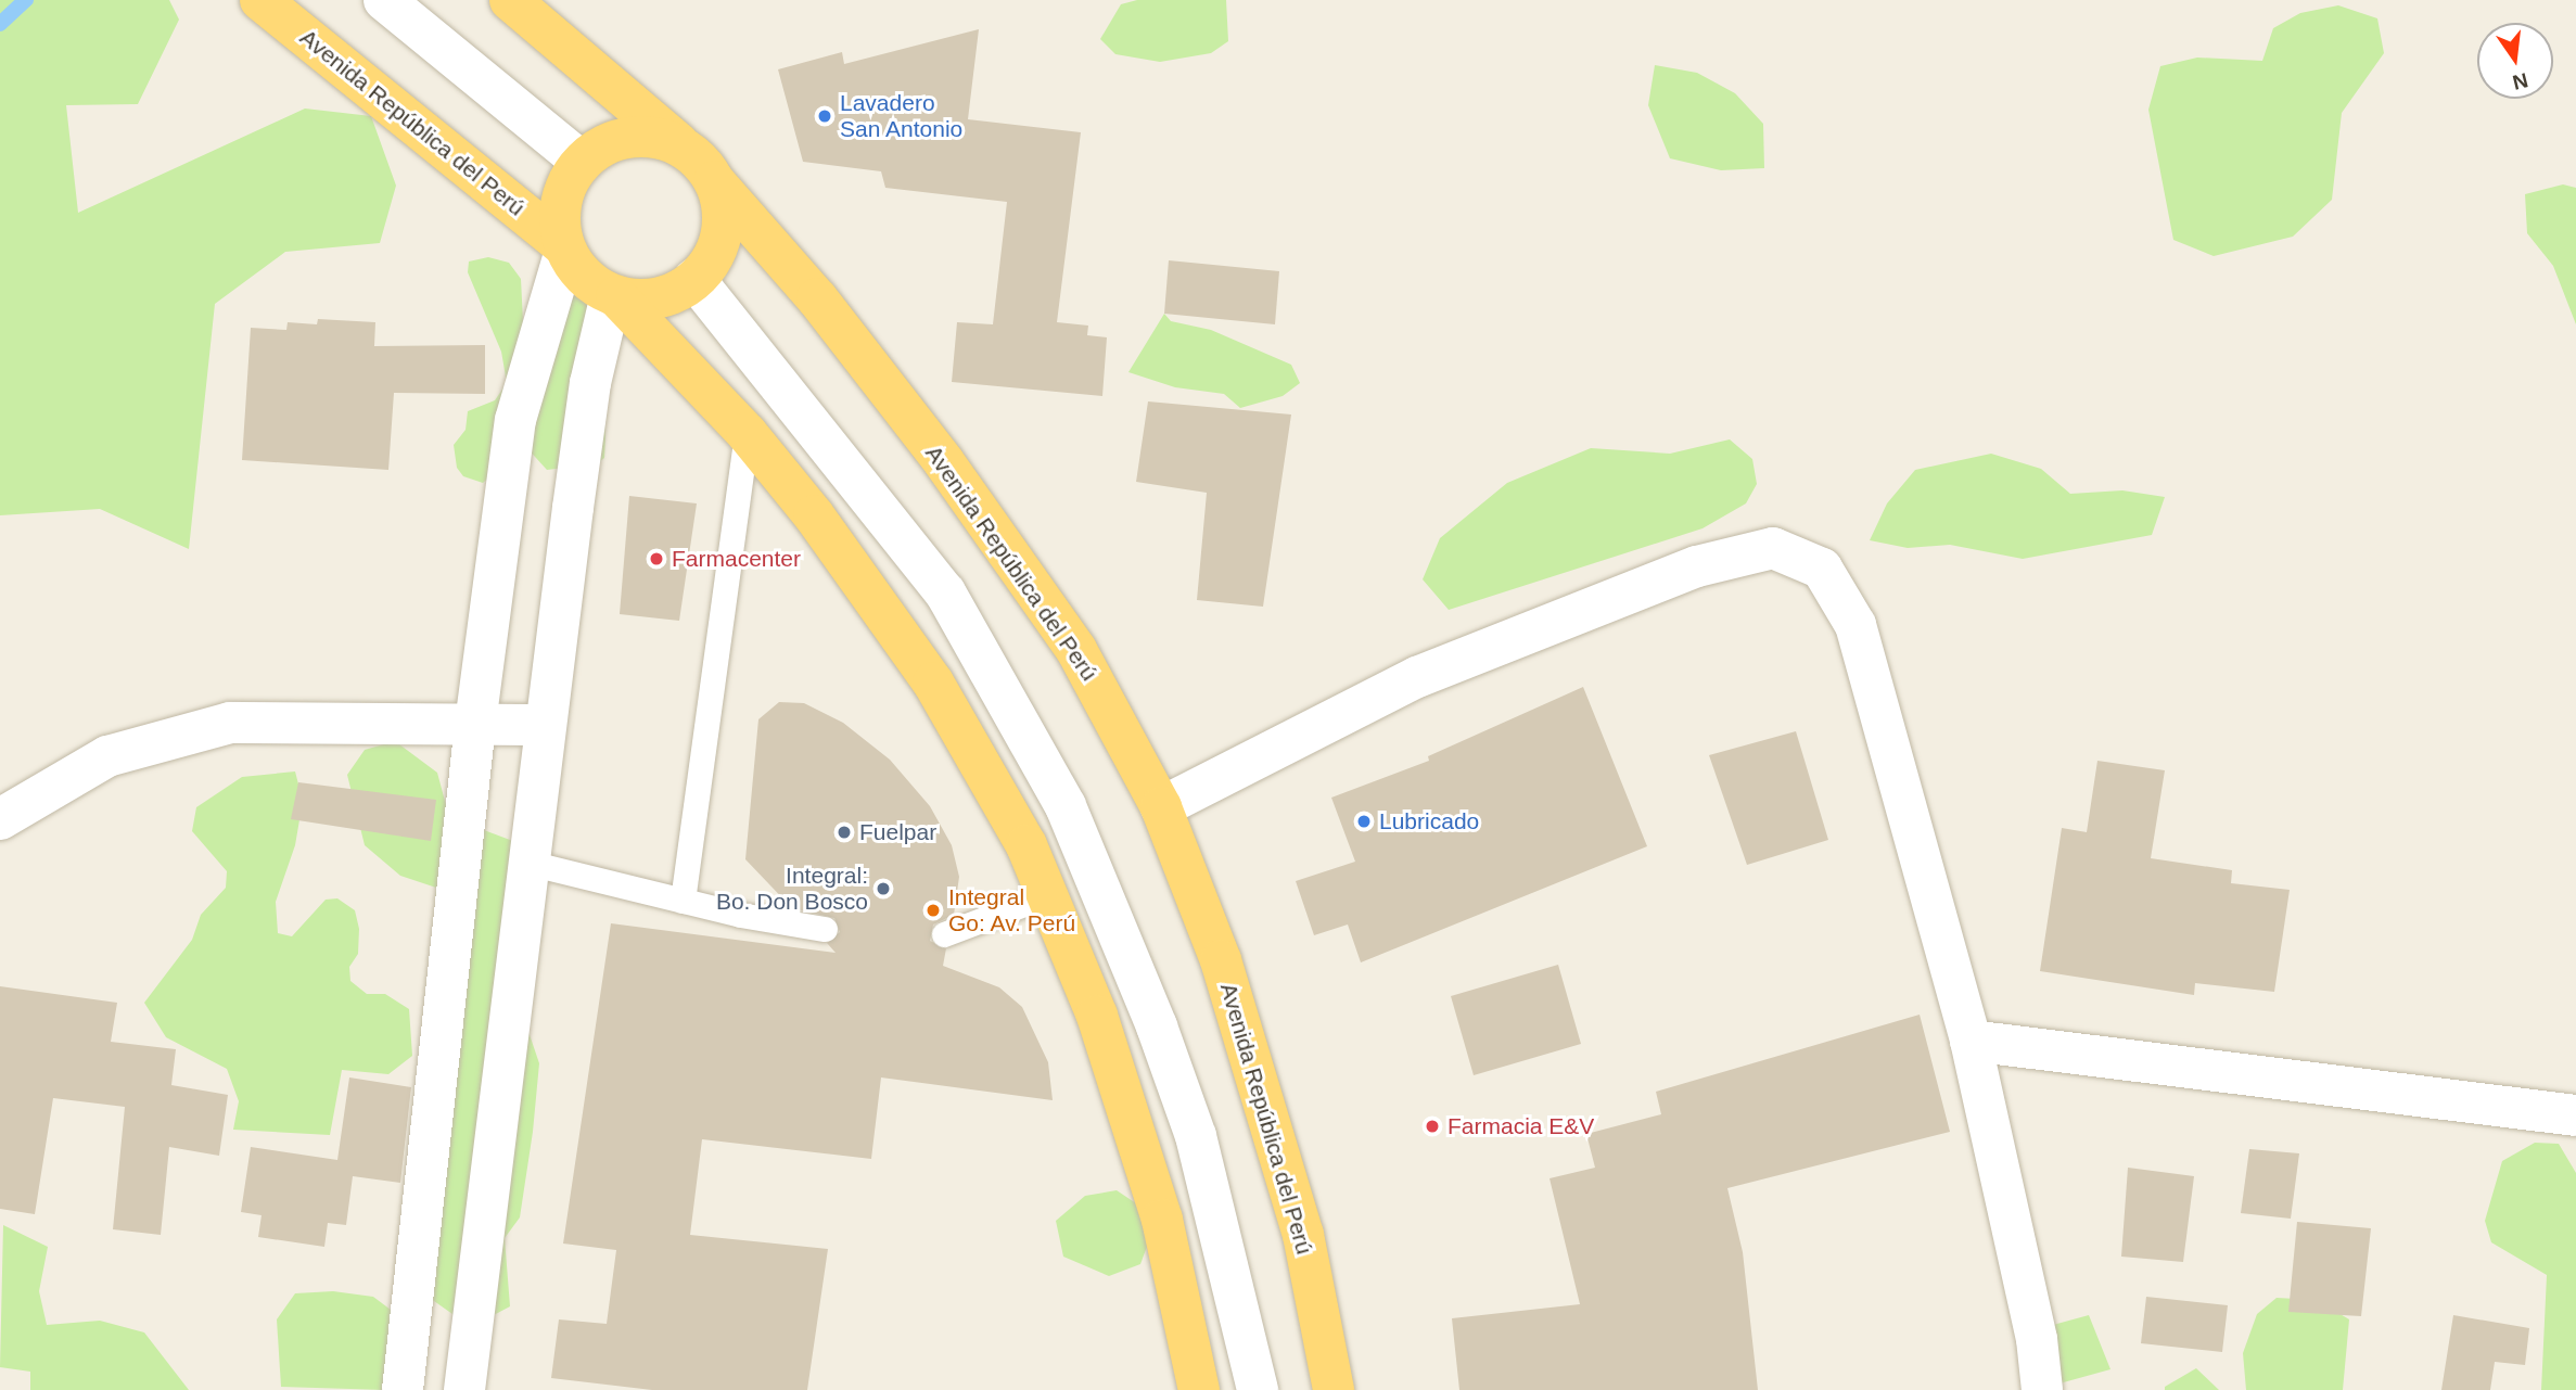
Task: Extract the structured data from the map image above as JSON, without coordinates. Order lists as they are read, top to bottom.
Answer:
{
  "streets": {
    "highway": ["Avenida República del Perú"]
  },
  "places": [
    "Lavadero San Antonio",
    "Farmacenter",
    "Lubricado",
    "Fuelpar",
    "Integral: Bo. Don Bosco",
    "Integral Go: Av. Perú",
    "Farmacia E&V"
  ],
  "north": "bottom"
}
